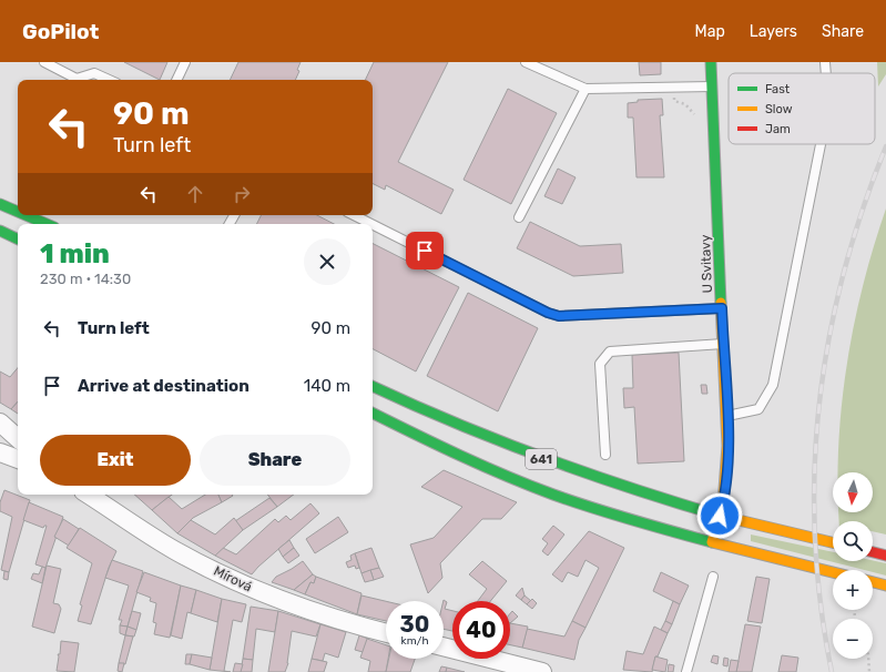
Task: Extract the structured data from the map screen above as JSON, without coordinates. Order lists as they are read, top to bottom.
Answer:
{
  "streets": {
    "main road": ["U Svitavy", "641"],
    "street": ["Mírová"]
  },
  "crossings": [
    ["U Svitavy", "641"]
  ],
  "legend": ["Fast", "Slow", "Jam"],
  "north": "bottom",
  "page": {
    "header": "GoPilot",
    "nav": ["Map", "Layers", "Share"],
    "turn": ["90 m", "Turn left"],
    "heading": ["1 min", "230 m · 14:30"],
    "list": [
      {
        "name": "Turn left",
        "value": "90 m"
      },
      {
        "name": "Arrive at destination",
        "value": "140 m"
      }
    ],
    "buttons": ["Exit", "Share"],
    "map_buttons": ["+", "−"],
    "speed": "30 km/h",
    "limit": "40"
  }
}
